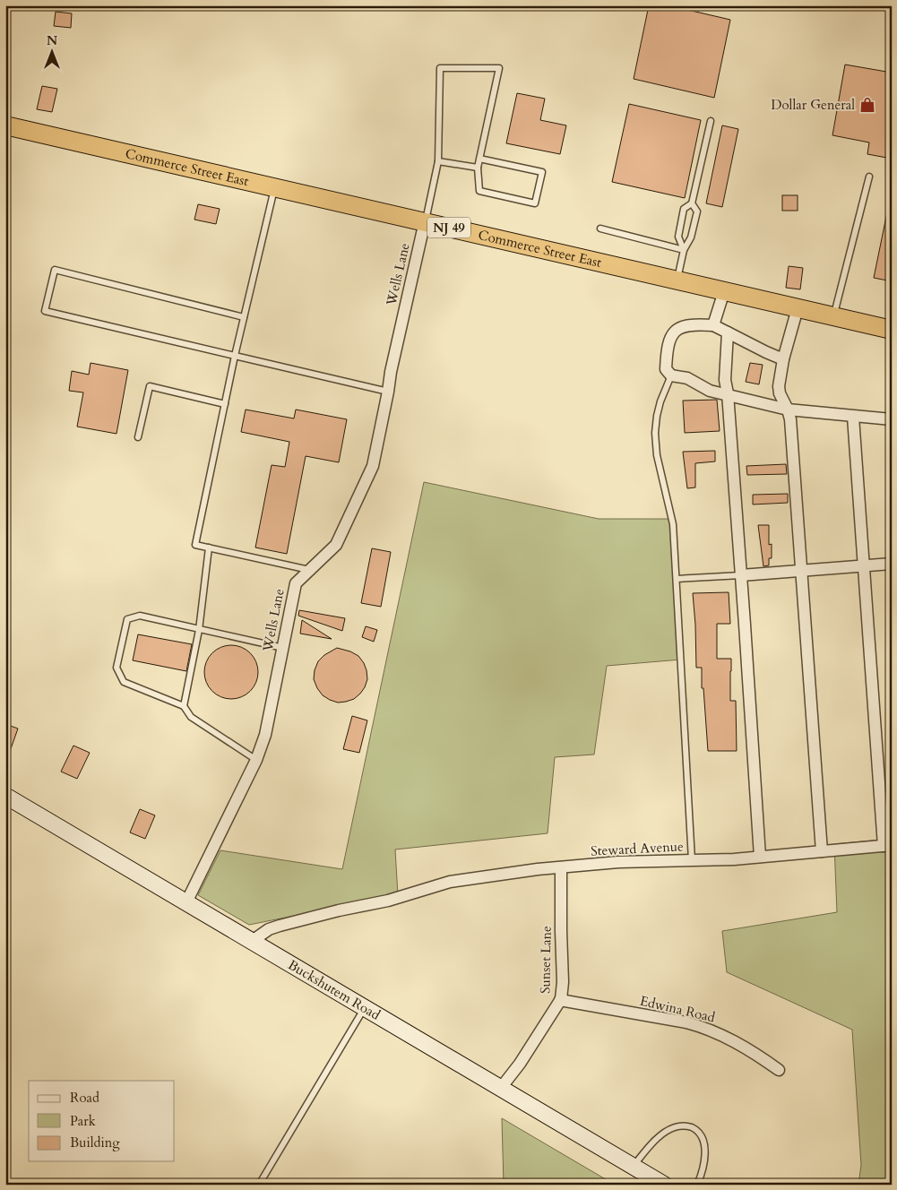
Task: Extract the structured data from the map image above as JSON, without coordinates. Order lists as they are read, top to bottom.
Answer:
{
  "streets": {
    "highway": ["Commerce Street East", "NJ 49"],
    "main road": ["Buckshutem Road"],
    "street": [
      "Wells Lane",
      "Steward Avenue",
      "Sunset Lane",
      "Edwina Road"
    ]
  },
  "crossings": [
    ["Commerce Street East", "Wells Lane"],
    ["Wells Lane", "Buckshutem Road"],
    ["Steward Avenue", "Sunset Lane"],
    ["Steward Avenue", "Buckshutem Road"],
    ["Sunset Lane", "Buckshutem Road"],
    ["Sunset Lane", "Edwina Road"]
  ],
  "places": {
    "shop": ["Dollar General"]
  },
  "legend": ["Road", "Park", "Building"],
  "north": "top"
}
